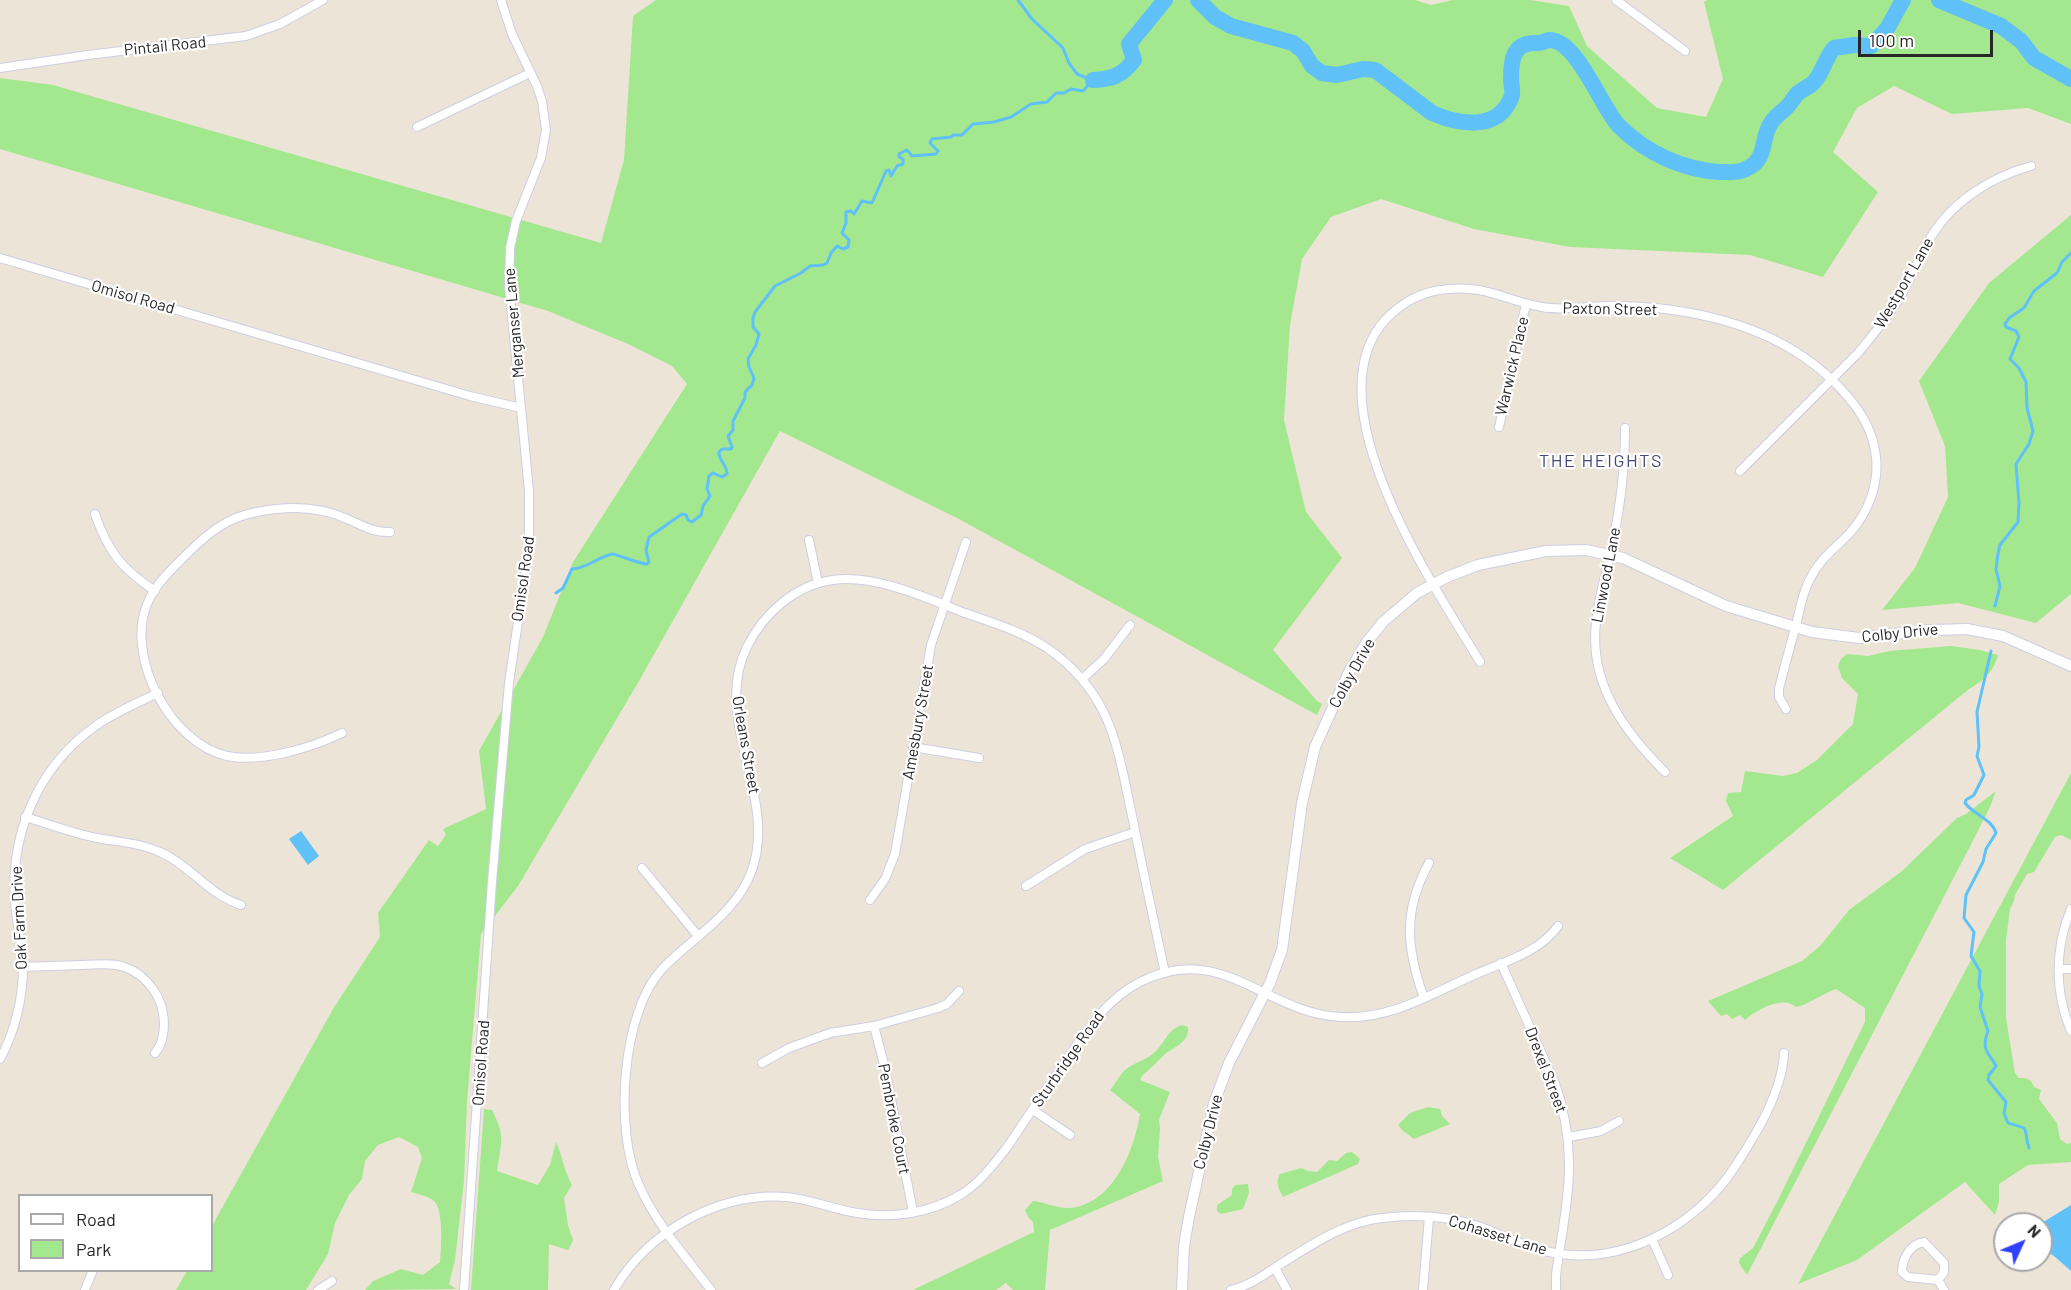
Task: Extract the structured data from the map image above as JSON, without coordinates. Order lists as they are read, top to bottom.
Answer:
{
  "streets": {
    "street": [
      "Pintail Road",
      "Westport Lane",
      "Omisol Road",
      "Paxton Street",
      "Merganser Lane",
      "Warwick Place",
      "Linwood Lane",
      "Colby Drive",
      "Amesbury Street",
      "Orleans Street",
      "Oak Farm Drive",
      "Sturbridge Road",
      "Drexel Street",
      "Pembroke Court",
      "Cohasset Lane"
    ]
  },
  "crossings": [
    ["Westport Lane", "Paxton Street"],
    ["Omisol Road", "Merganser Lane"],
    ["Paxton Street", "Warwick Place"],
    ["Paxton Street", "Colby Drive"],
    ["Linwood Lane", "Colby Drive"],
    ["Colby Drive", "Sturbridge Road"],
    ["Amesbury Street", "Orleans Street"],
    ["Orleans Street", "Sturbridge Road"],
    ["Sturbridge Road", "Drexel Street"],
    ["Sturbridge Road", "Pembroke Court"],
    ["Drexel Street", "Cohasset Lane"]
  ],
  "districts": ["THE HEIGHTS"],
  "legend": ["Road", "Park"],
  "scale_bar": "100 m",
  "north": "top right"
}
